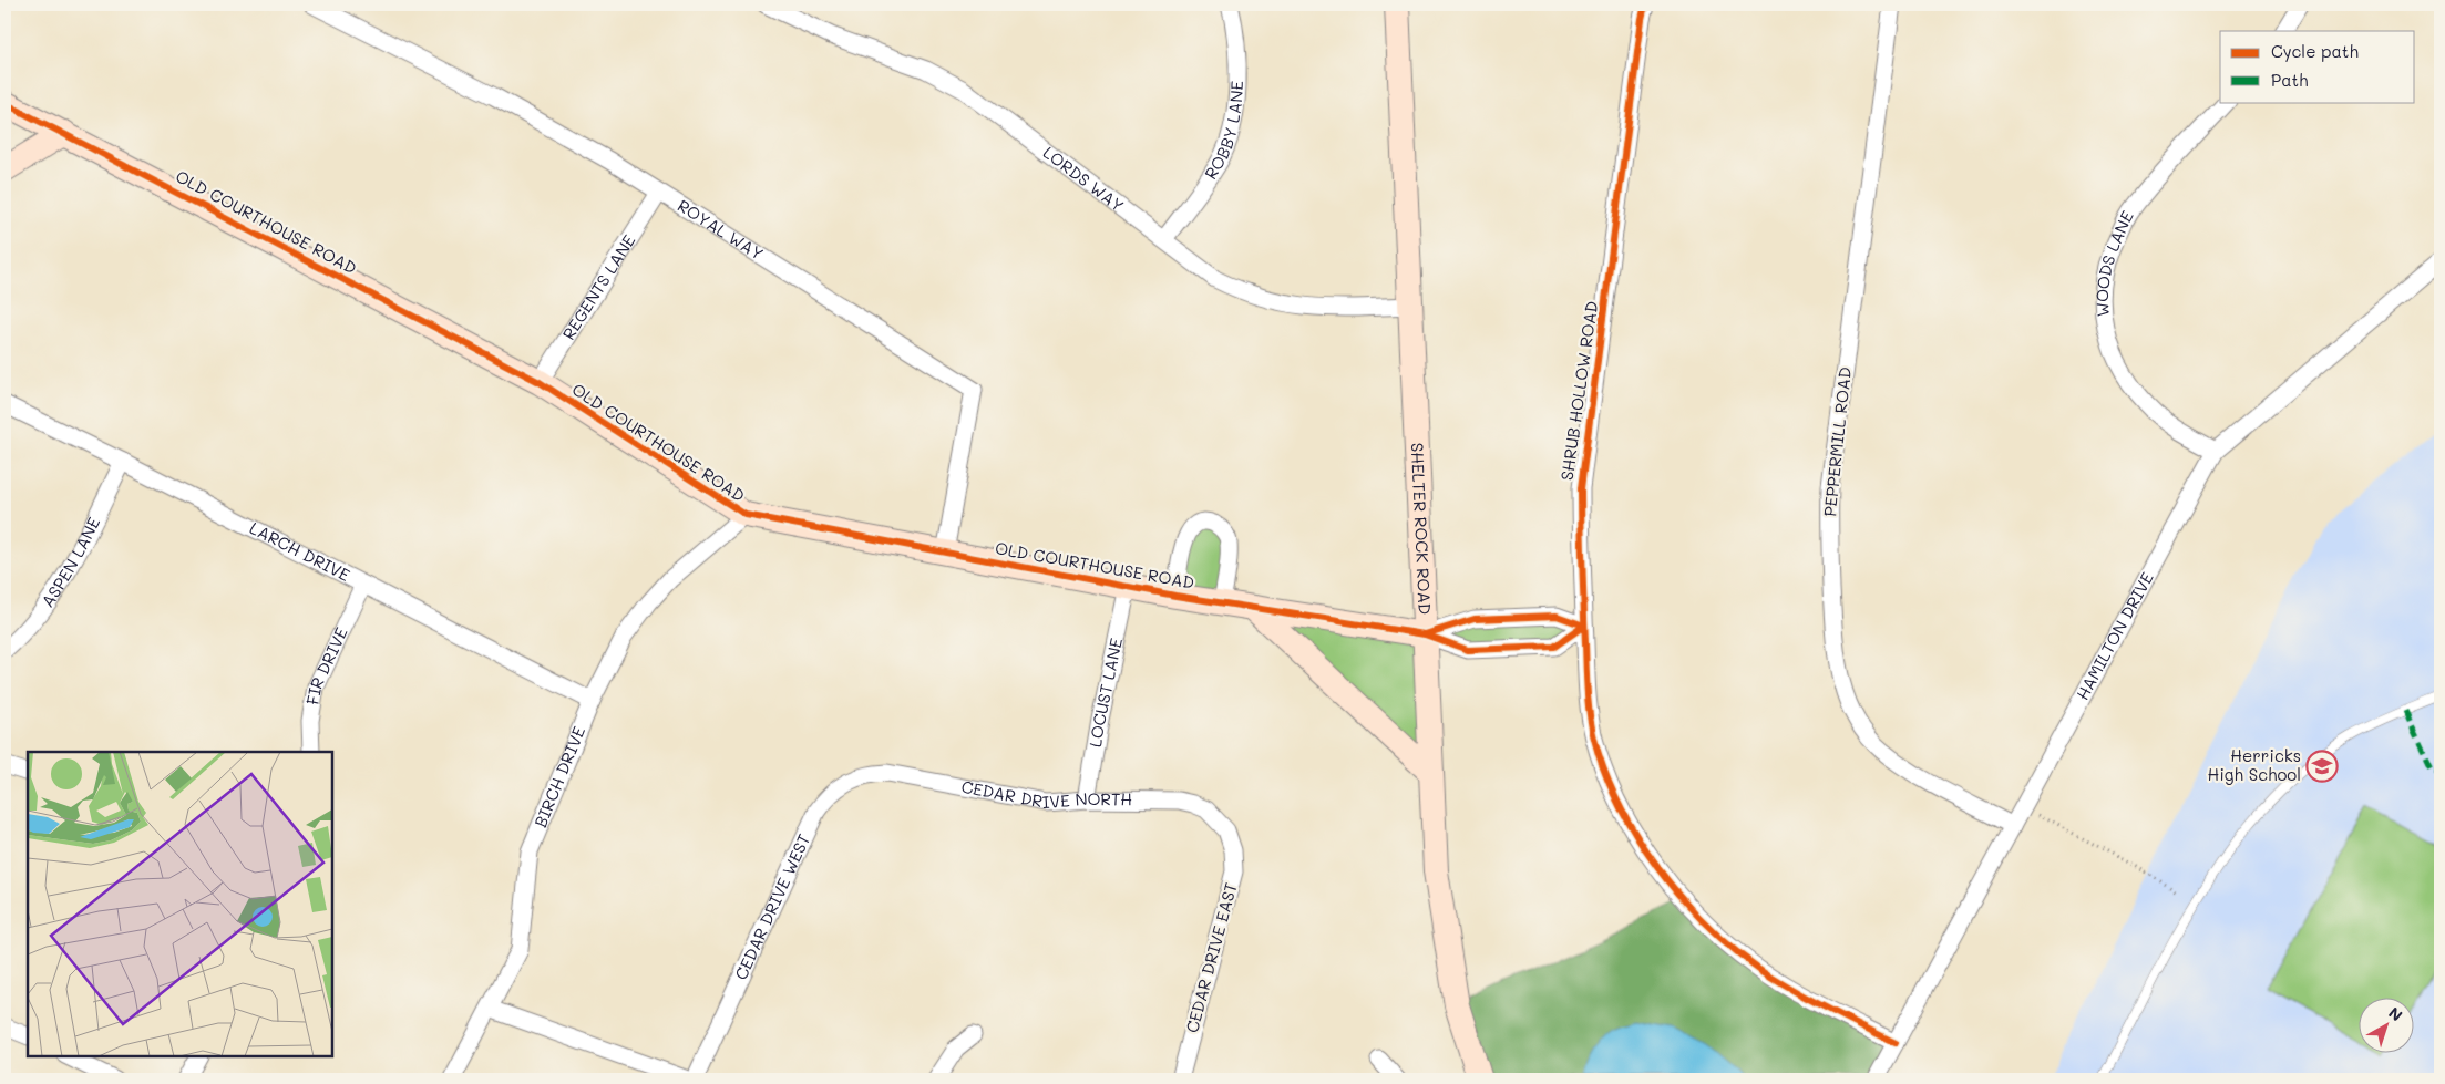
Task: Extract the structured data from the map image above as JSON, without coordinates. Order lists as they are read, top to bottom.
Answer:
{
  "streets": {
    "street": [
      "ROBBY LANE",
      "LORDS WAY",
      "OLD COURTHOUSE ROAD",
      "ROYAL WAY",
      "WOODS LANE",
      "REGENTS LANE",
      "SHRUB HOLLOW ROAD",
      "PEPPERMILL ROAD",
      "SHELTER ROCK ROAD",
      "LARCH DRIVE",
      "ASPEN LANE",
      "HAMILTON DRIVE",
      "FIR DRIVE",
      "LOCUST LANE",
      "BIRCH DRIVE",
      "CEDAR DRIVE NORTH",
      "CEDAR DRIVE WEST",
      "CEDAR DRIVE EAST"
    ]
  },
  "crossings": [
    ["ROBBY LANE", "LORDS WAY"],
    ["LORDS WAY", "SHELTER ROCK ROAD"],
    ["OLD COURTHOUSE ROAD", "ROYAL WAY"],
    ["OLD COURTHOUSE ROAD", "REGENTS LANE"],
    ["OLD COURTHOUSE ROAD", "SHELTER ROCK ROAD"],
    ["OLD COURTHOUSE ROAD", "LOCUST LANE"],
    ["OLD COURTHOUSE ROAD", "BIRCH DRIVE"],
    ["ROYAL WAY", "REGENTS LANE"],
    ["WOODS LANE", "HAMILTON DRIVE"],
    ["SHRUB HOLLOW ROAD", "HAMILTON DRIVE"],
    ["PEPPERMILL ROAD", "HAMILTON DRIVE"],
    ["LARCH DRIVE", "ASPEN LANE"],
    ["LARCH DRIVE", "FIR DRIVE"],
    ["LARCH DRIVE", "BIRCH DRIVE"],
    ["LOCUST LANE", "CEDAR DRIVE NORTH"],
    ["CEDAR DRIVE NORTH", "CEDAR DRIVE WEST"],
    ["CEDAR DRIVE NORTH", "CEDAR DRIVE EAST"]
  ],
  "places": {
    "school or university": ["Herricks High School"]
  },
  "legend": ["Cycle path", "Path"],
  "north": "top right"
}
